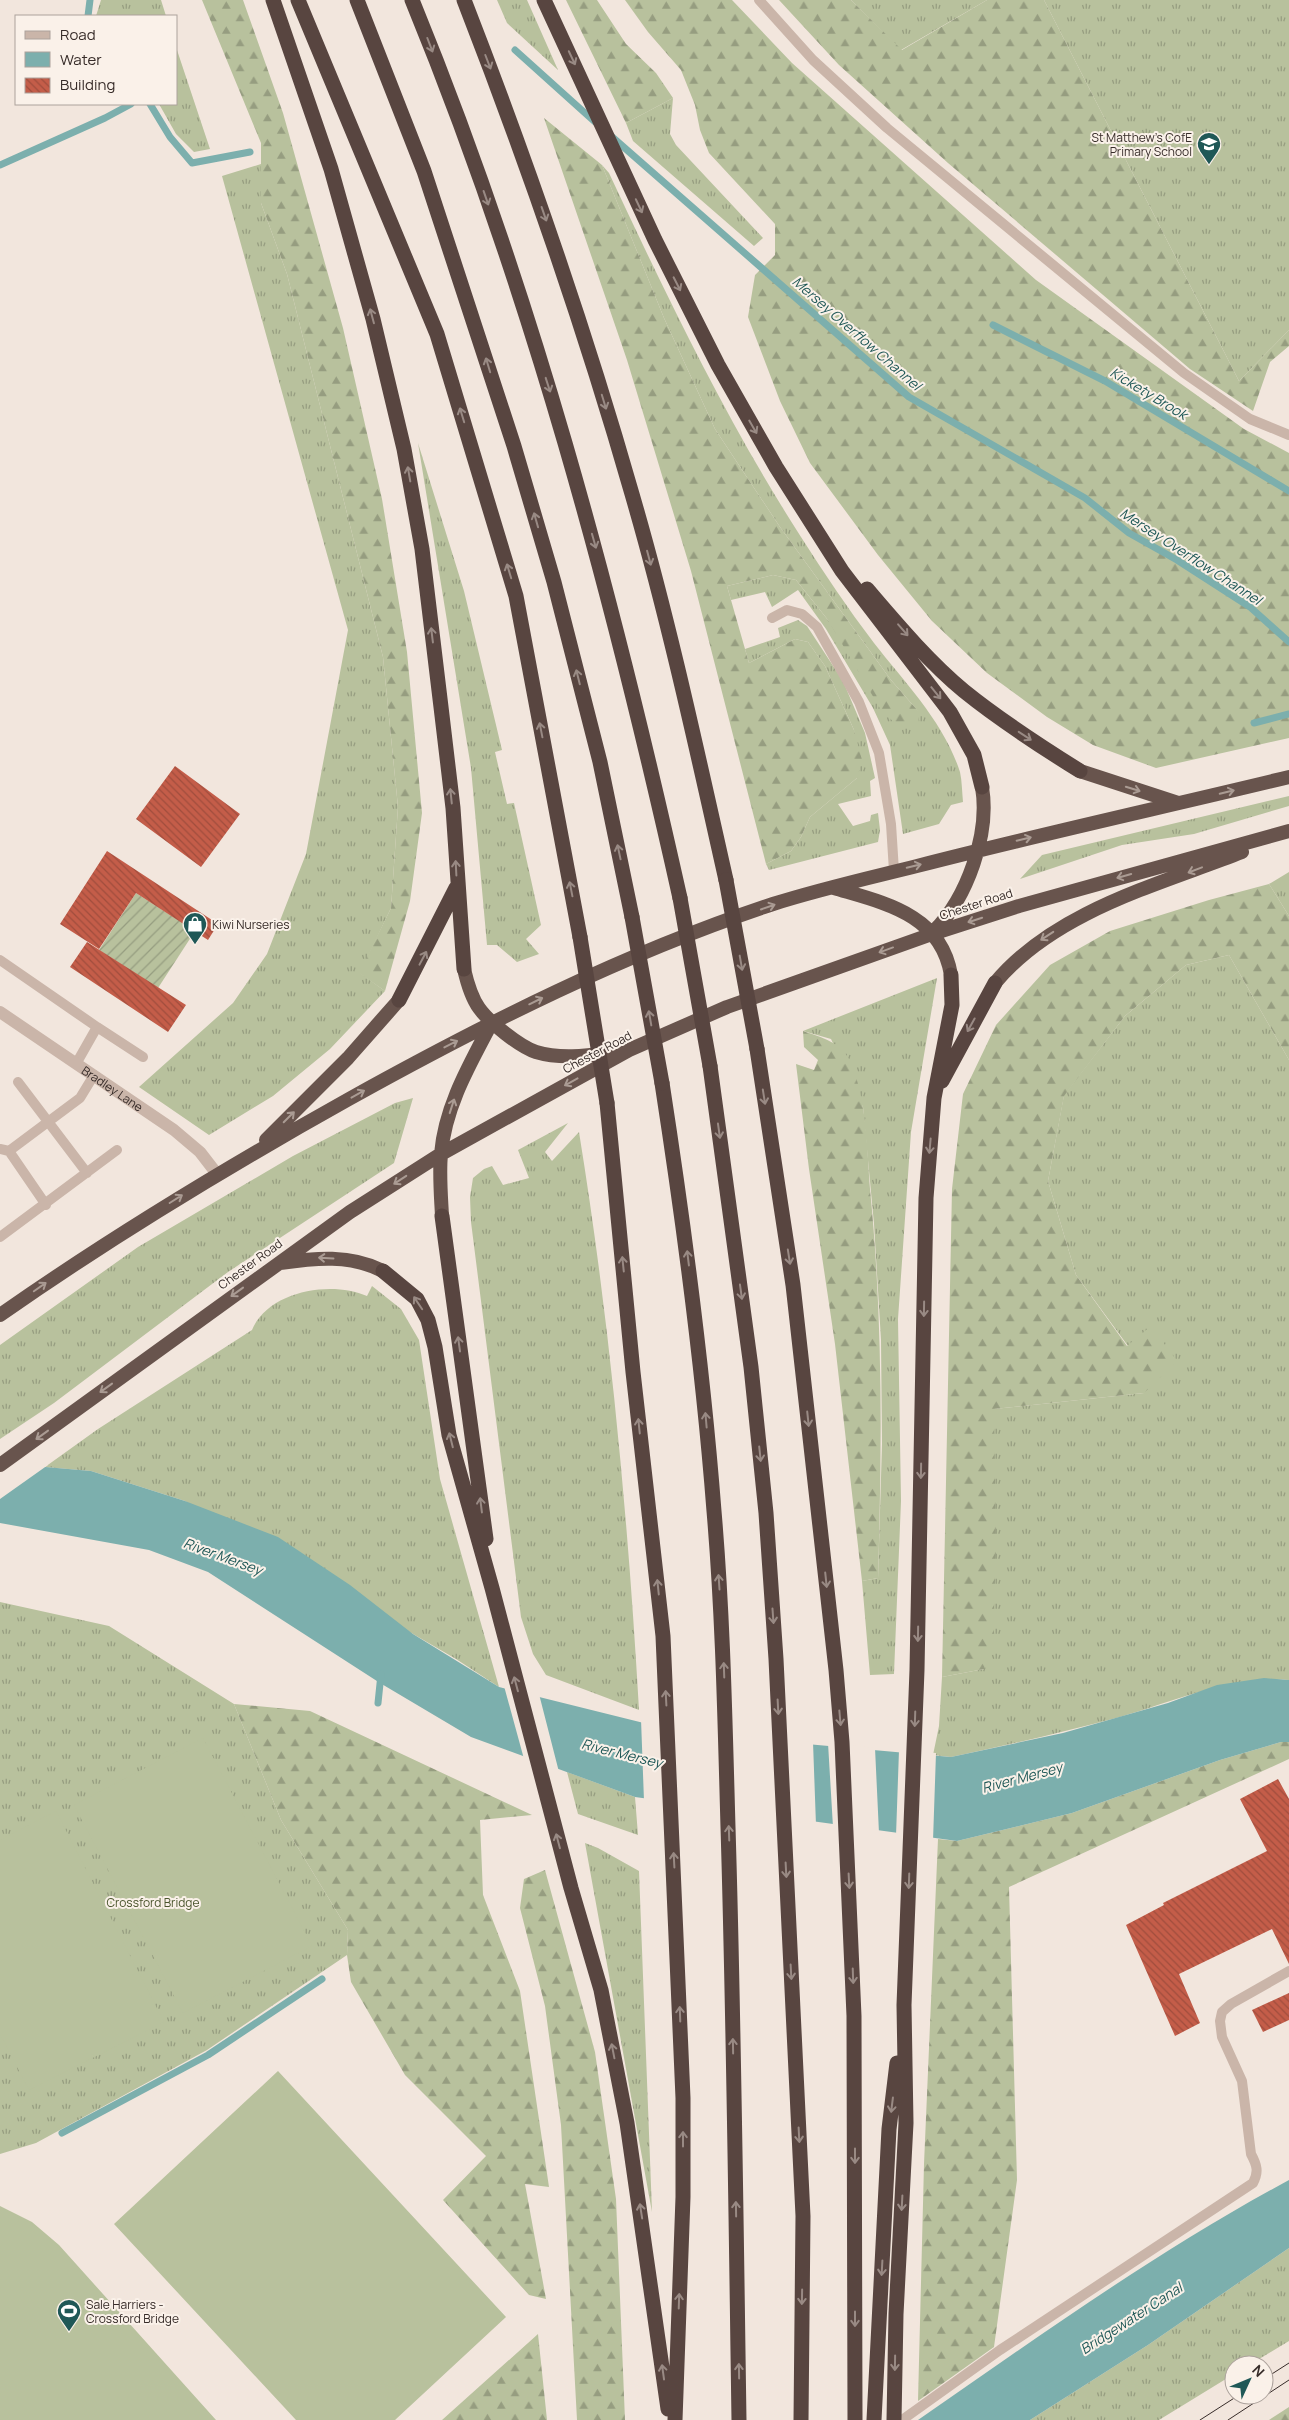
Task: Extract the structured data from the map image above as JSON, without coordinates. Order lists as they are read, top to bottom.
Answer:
{
  "streets": {
    "highway": ["Chester Road"],
    "street": ["Bradley Lane"]
  },
  "water": [
    "Mersey Overflow Channel",
    "Kickety Brook",
    "River Mersey",
    "Bridgewater Canal"
  ],
  "parks": ["Crossford Bridge"],
  "places": {
    "school or university": ["St Matthew's CofE Primary School"],
    "shop": ["Kiwi Nurseries"],
    "sports": ["Sale Harriers - Crossford Bridge"]
  },
  "legend": ["Road", "Water", "Building"],
  "north": "top right"
}
